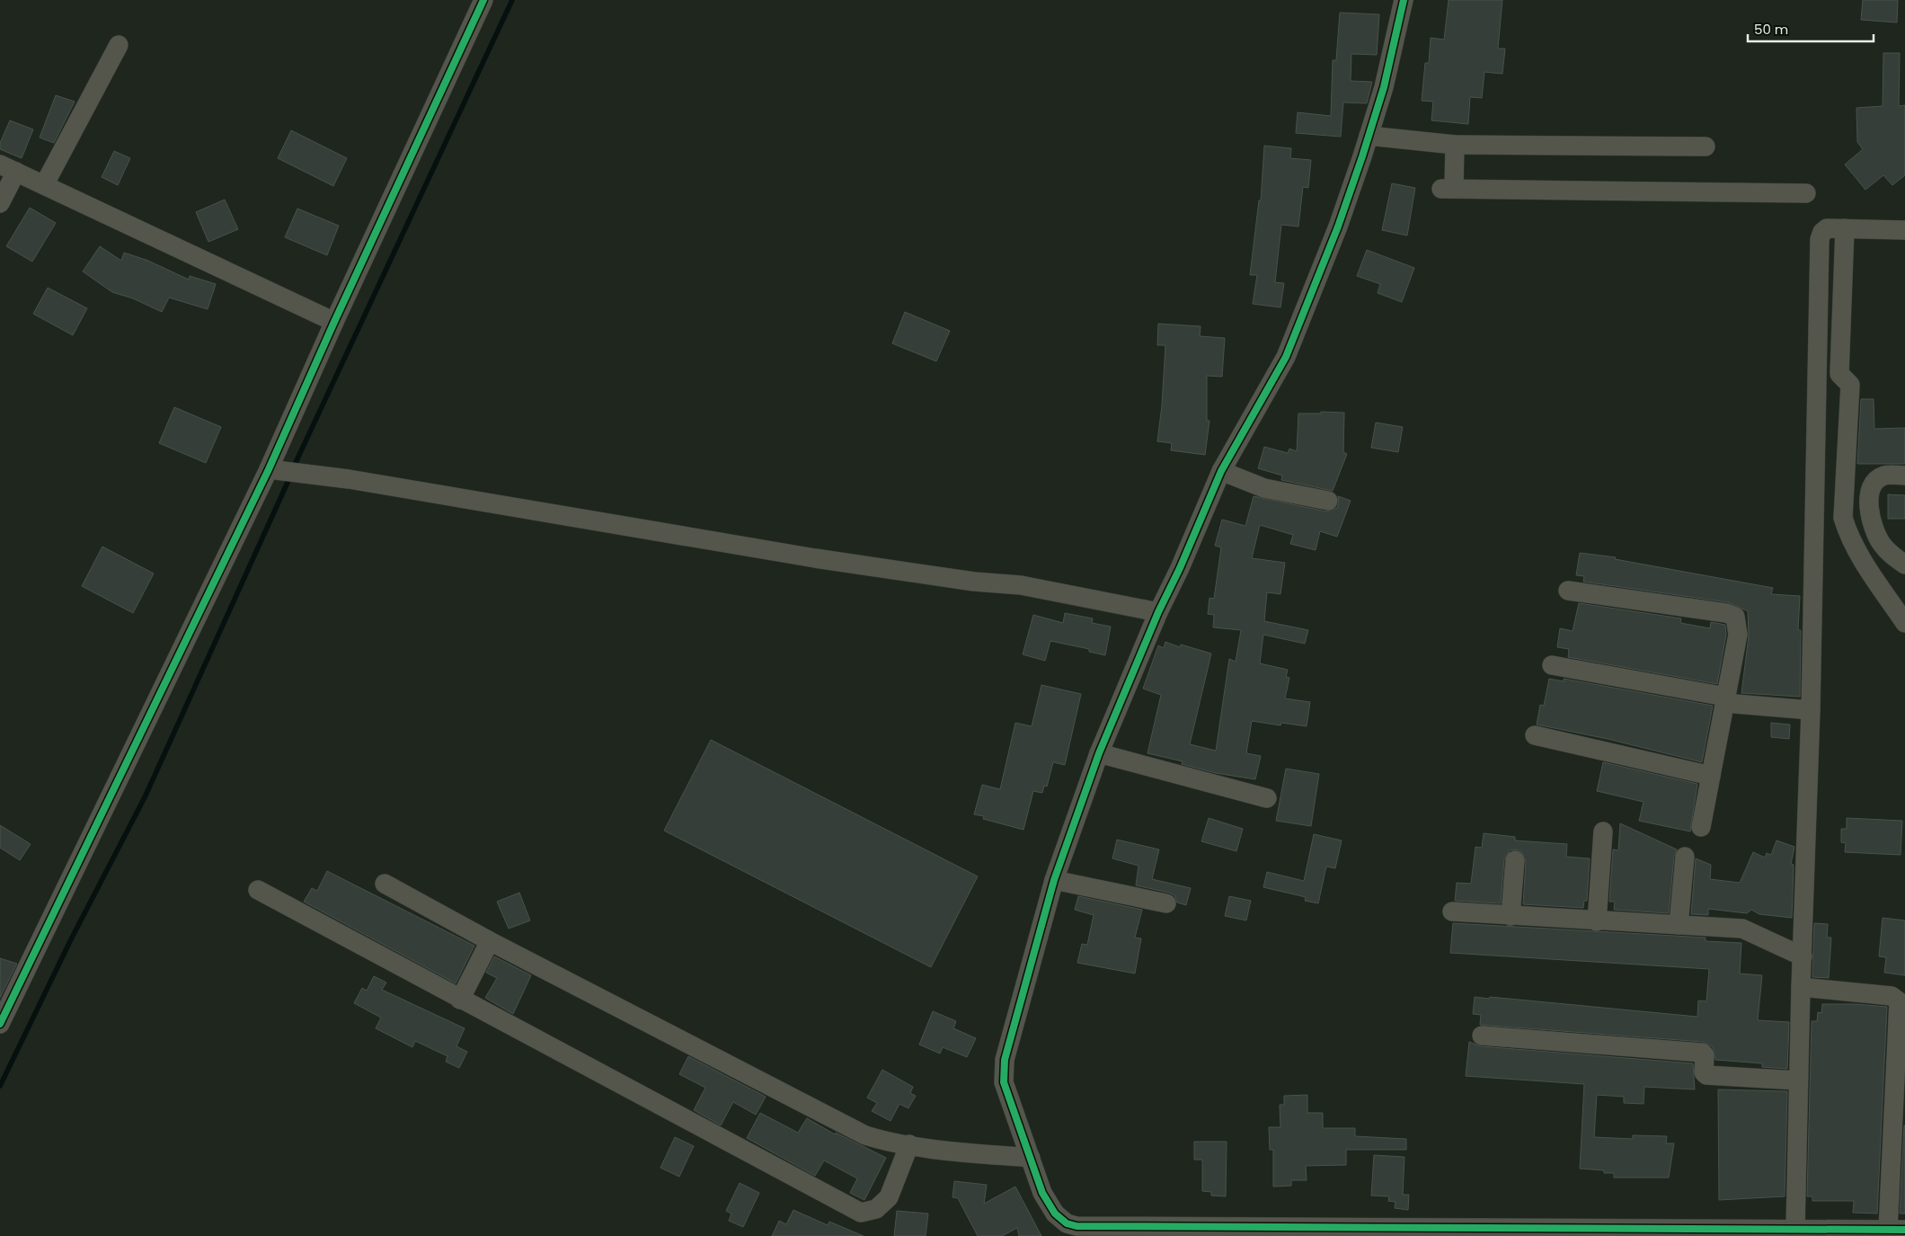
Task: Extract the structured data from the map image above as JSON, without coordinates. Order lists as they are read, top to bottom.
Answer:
{
  "scale_bar": "50 m"
}
